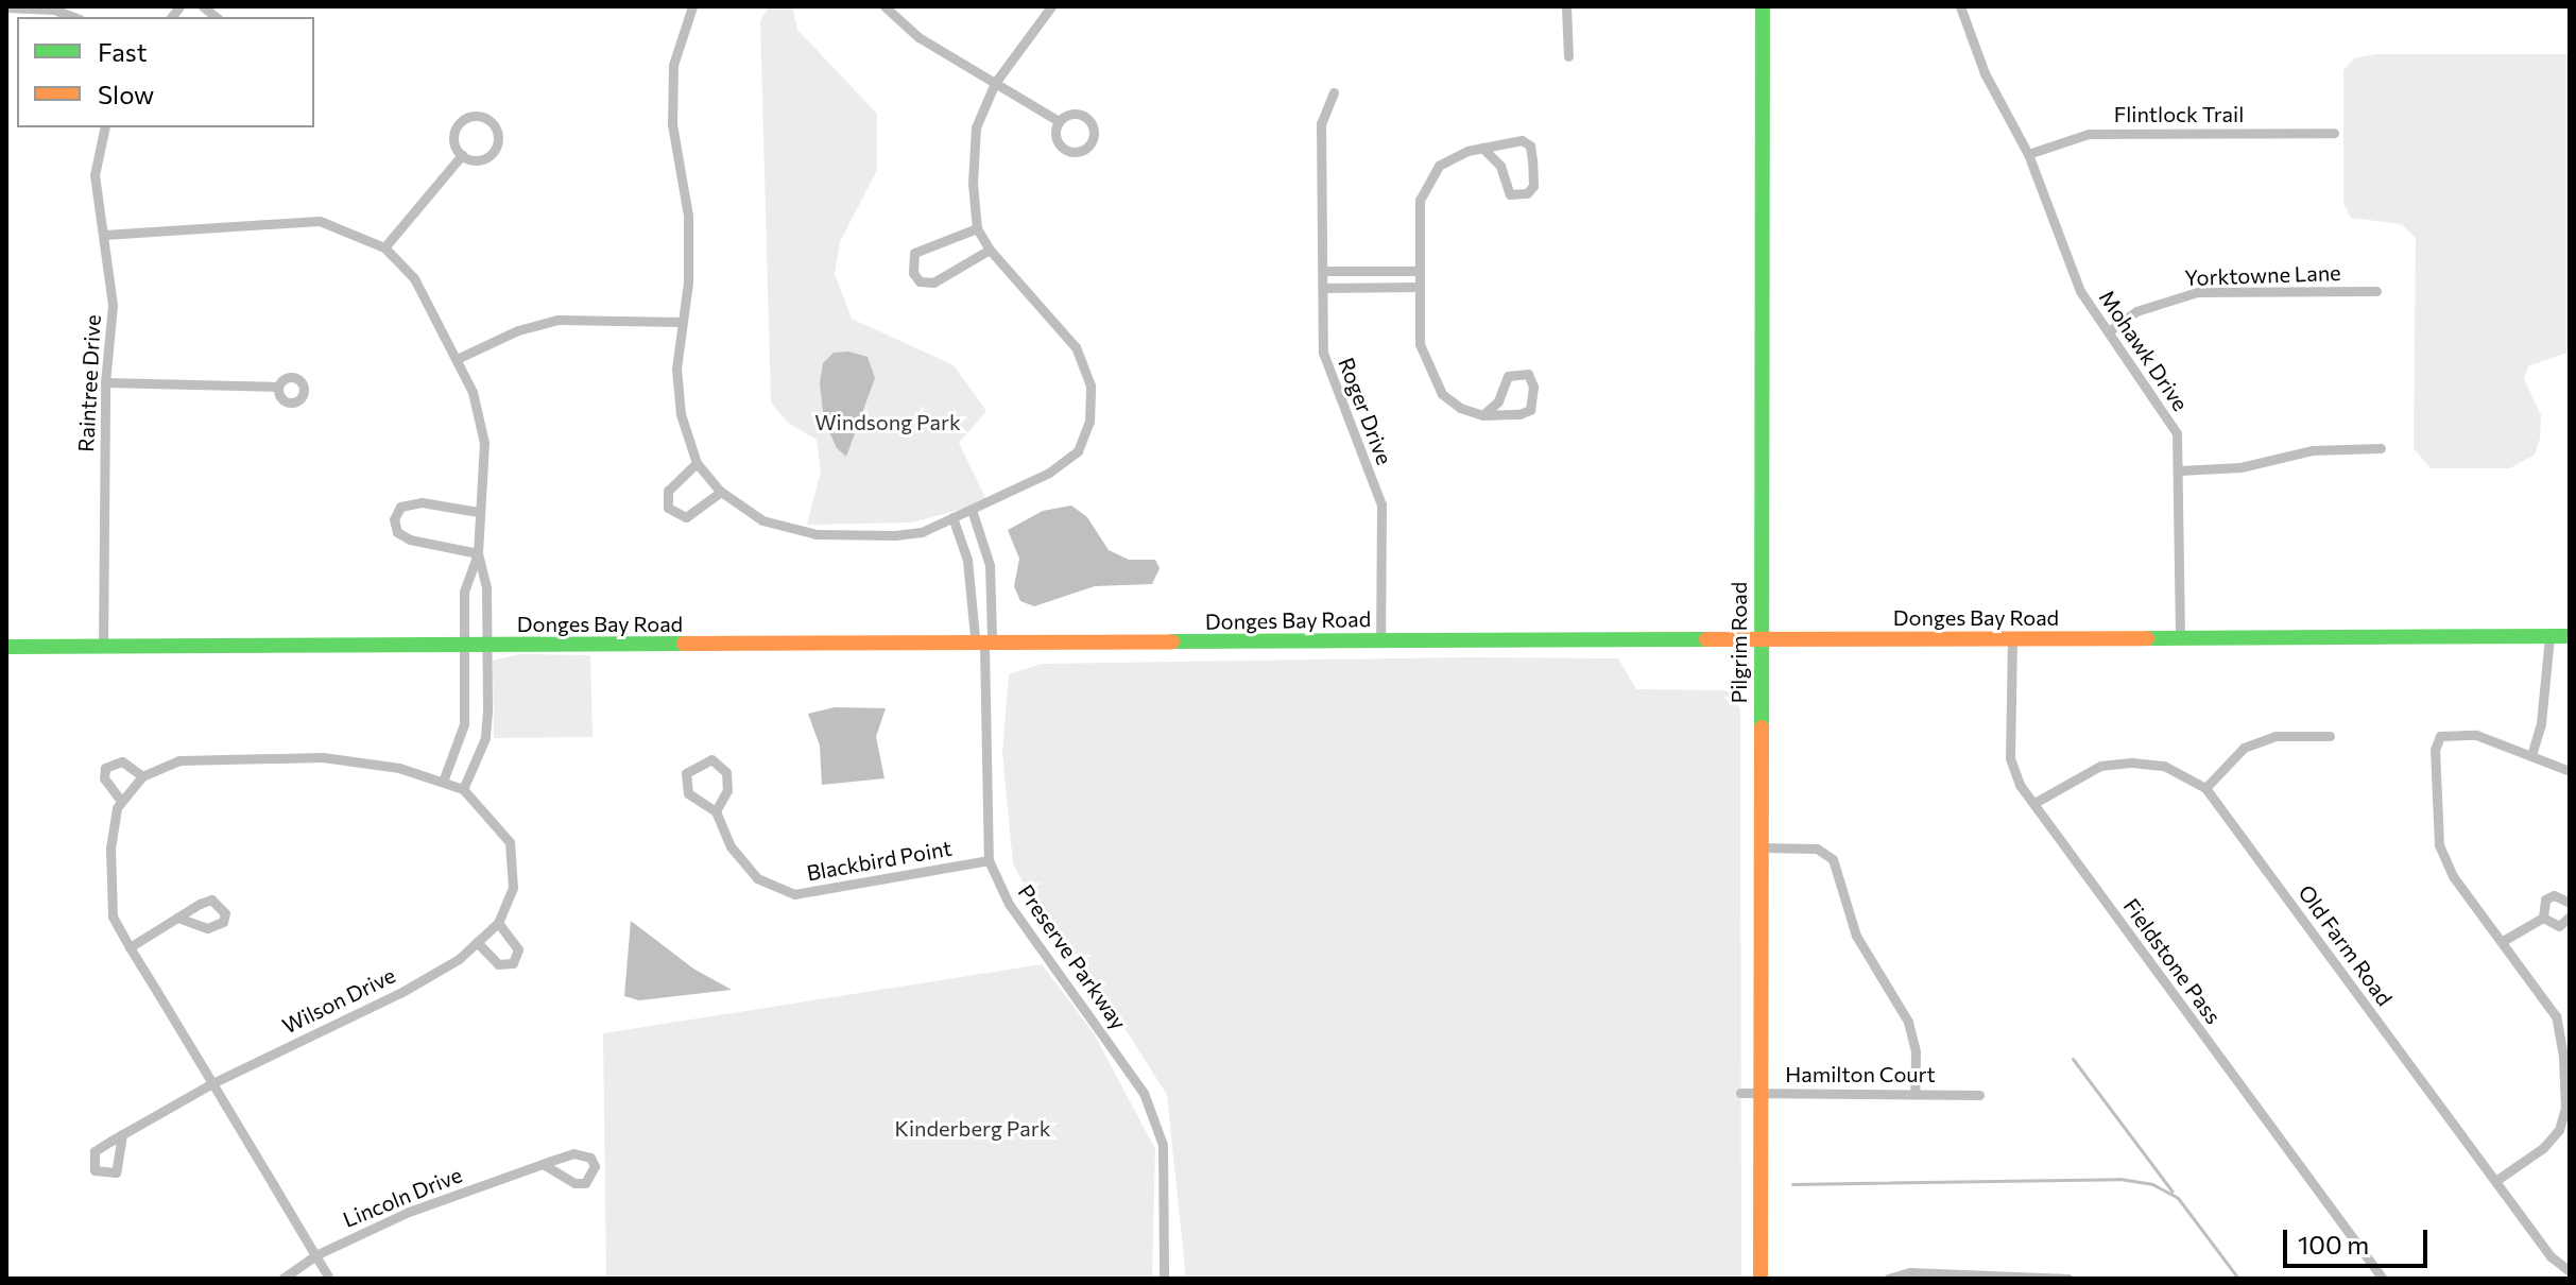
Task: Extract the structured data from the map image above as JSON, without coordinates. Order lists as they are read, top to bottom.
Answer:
{
  "streets": {
    "street": [
      "Flintlock Trail",
      "Yorktowne Lane",
      "Mohawk Drive",
      "Raintree Drive",
      "Roger Drive",
      "Donges Bay Road",
      "Pilgrim Road",
      "Blackbird Point",
      "Old Farm Road",
      "Preserve Parkway",
      "Fieldstone Pass",
      "Wilson Drive",
      "Hamilton Court",
      "Lincoln Drive"
    ]
  },
  "crossings": [
    ["Flintlock Trail", "Mohawk Drive"],
    ["Yorktowne Lane", "Mohawk Drive"],
    ["Mohawk Drive", "Donges Bay Road"],
    ["Raintree Drive", "Donges Bay Road"],
    ["Roger Drive", "Donges Bay Road"],
    ["Donges Bay Road", "Pilgrim Road"],
    ["Donges Bay Road", "Preserve Parkway"],
    ["Donges Bay Road", "Fieldstone Pass"],
    ["Pilgrim Road", "Hamilton Court"],
    ["Blackbird Point", "Preserve Parkway"],
    ["Old Farm Road", "Fieldstone Pass"]
  ],
  "parks": ["Windsong Park", "Kinderberg Park"],
  "legend": ["Fast", "Slow"],
  "scale_bar": "100 m"
}
